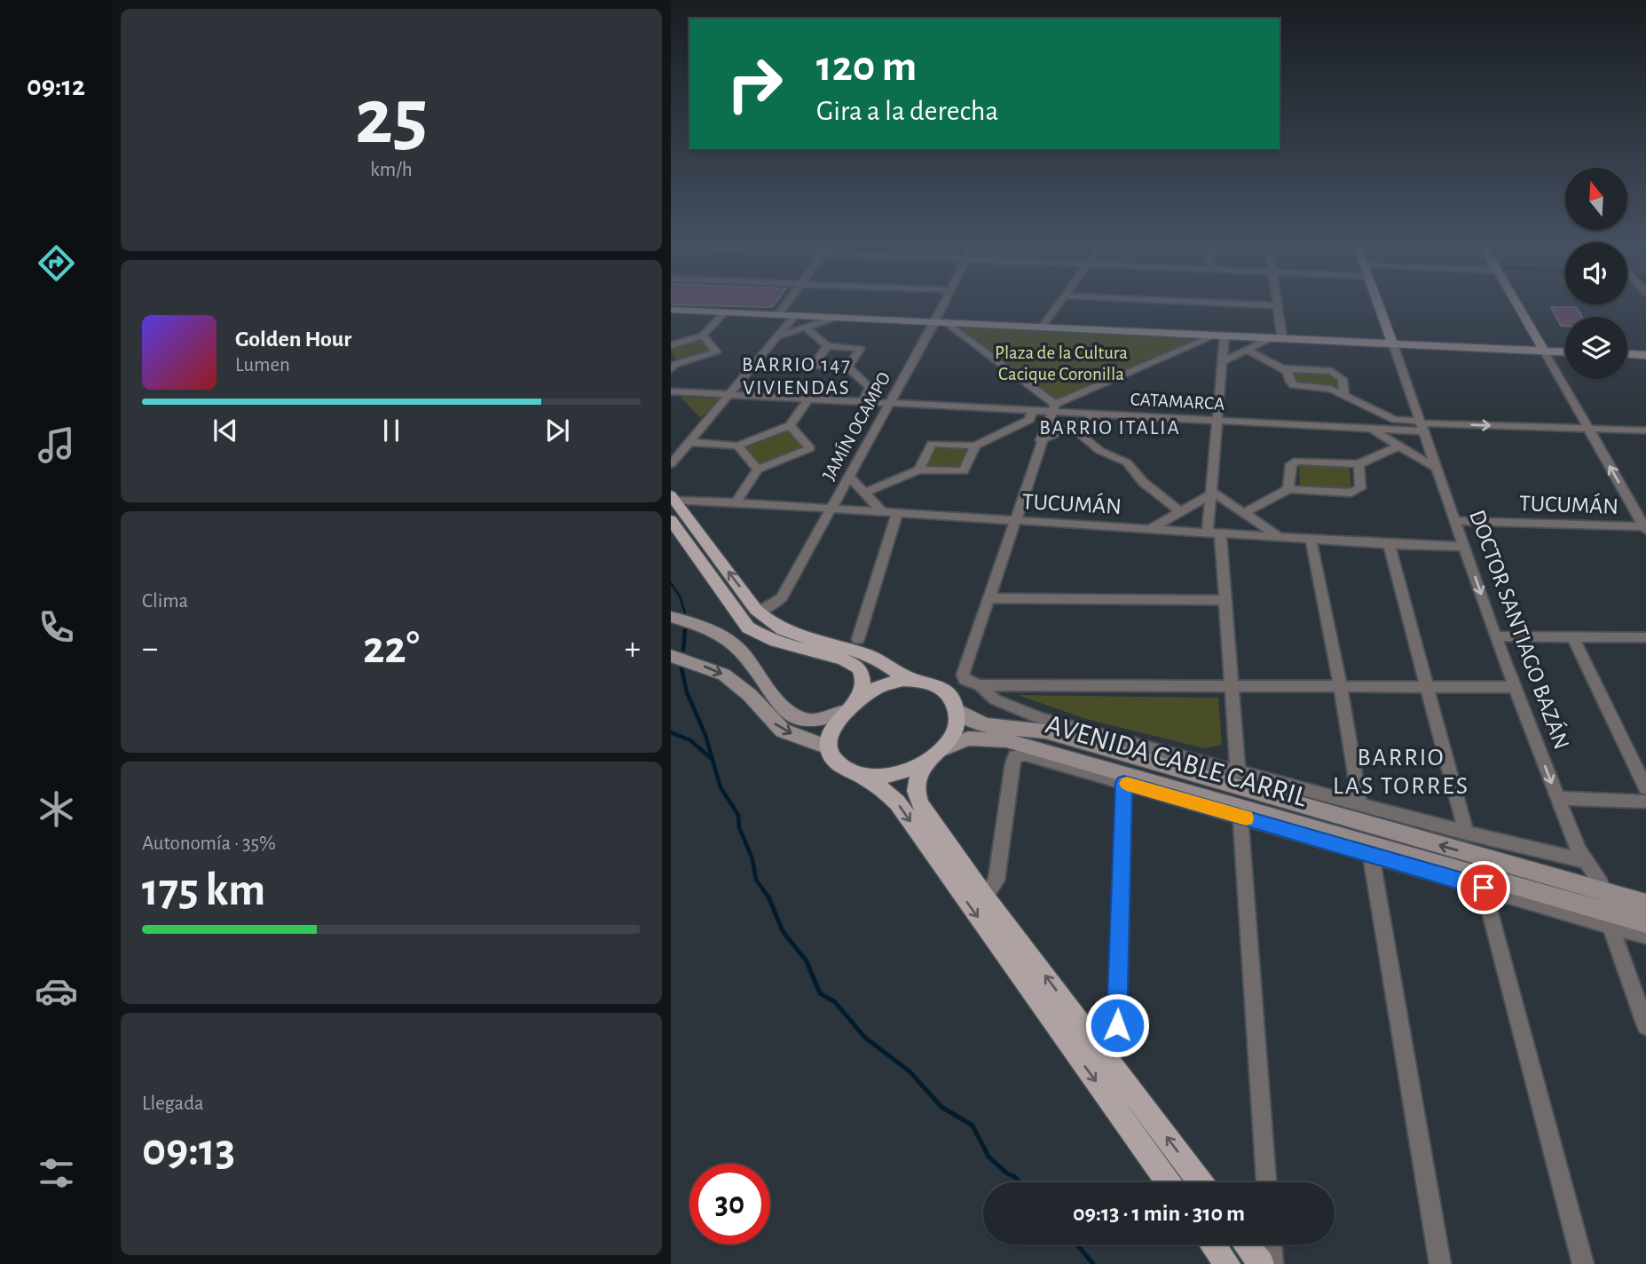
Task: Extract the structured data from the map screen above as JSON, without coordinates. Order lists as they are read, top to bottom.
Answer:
{
  "streets": {
    "main road": ["DOCTOR SANTIAGO BAZÁN", "AVENIDA CABLE CARRIL"],
    "street": ["CATAMARCA", "JAMÍN OCAMPO", "TUCUMÁN"]
  },
  "crossings": [
    ["CATAMARCA", "JAMÍN OCAMPO"],
    ["CATAMARCA", "DOCTOR SANTIAGO BAZÁN"],
    ["JAMÍN OCAMPO", "TUCUMÁN"],
    ["TUCUMÁN", "DOCTOR SANTIAGO BAZÁN"],
    ["DOCTOR SANTIAGO BAZÁN", "AVENIDA CABLE CARRIL"]
  ],
  "districts": ["BARRIO 147 VIVIENDAS", "BARRIO ITALIA", "BARRIO LAS TORRES"],
  "parks": ["Plaza de la Cultura Cacique Coronilla"],
  "north": "top",
  "page": {
    "tabs": "09:12",
    "tile": [
      ["25", "km/h"],
      "Clima",
      ["Autonomía · 35%", "175 km"],
      ["Llegada", "09:13"]
    ],
    "turn": ["120 m", "Gira a la derecha"],
    "song": ["Golden Hour", "Lumen"],
    "heat": ["−", "22°", "+"],
    "limit": "30",
    "trip": "09:13 · 1 min · 310 m"
  }
}
